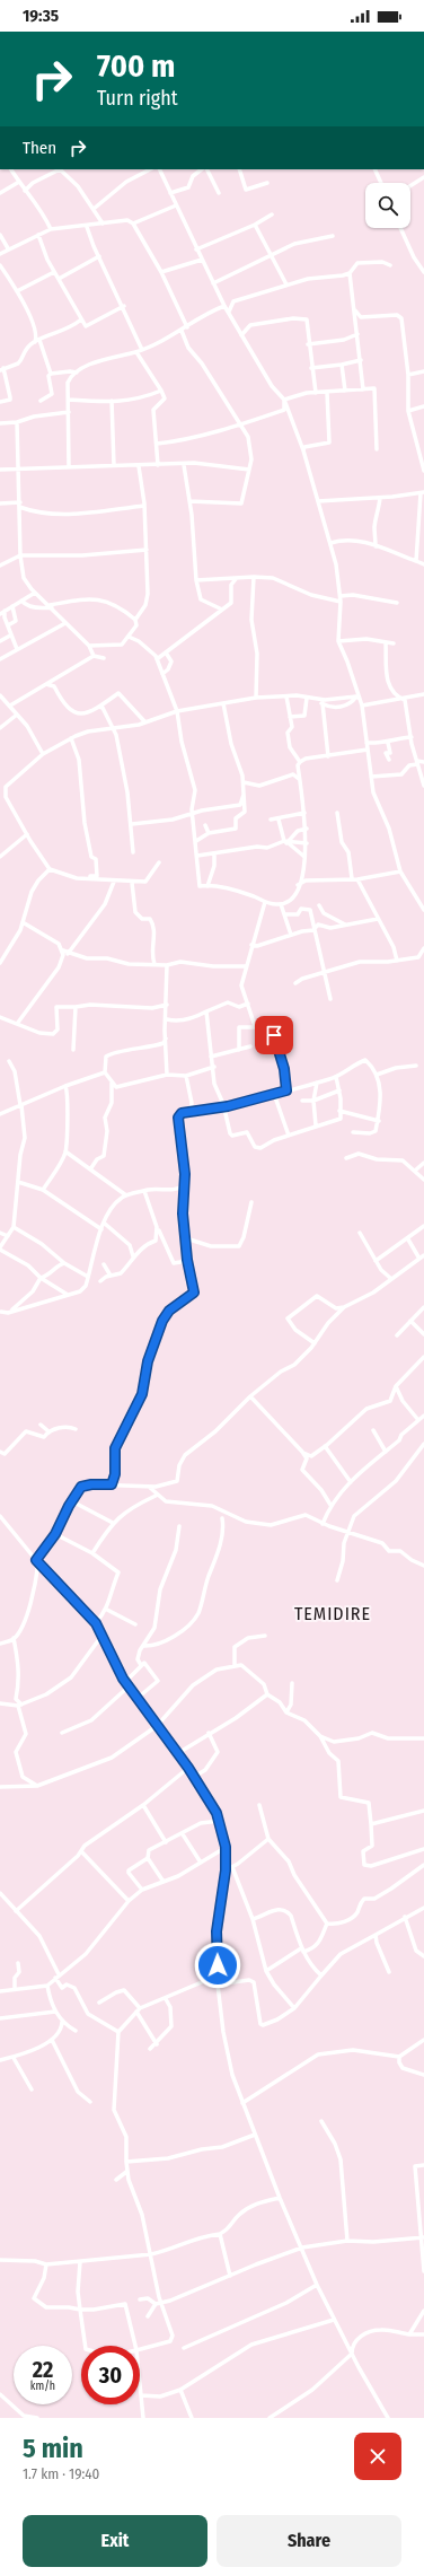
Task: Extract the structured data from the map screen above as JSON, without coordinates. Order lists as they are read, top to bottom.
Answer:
{
  "districts": ["TEMIDIRE"],
  "page": {
    "status": "19:35",
    "turn": ["700 m", "Turn right"],
    "then": "Then",
    "speed": "22 km/h",
    "limit": "30",
    "heading": ["5 min", "1.7 km · 19:40"],
    "buttons": ["Exit", "Share"]
  }
}
